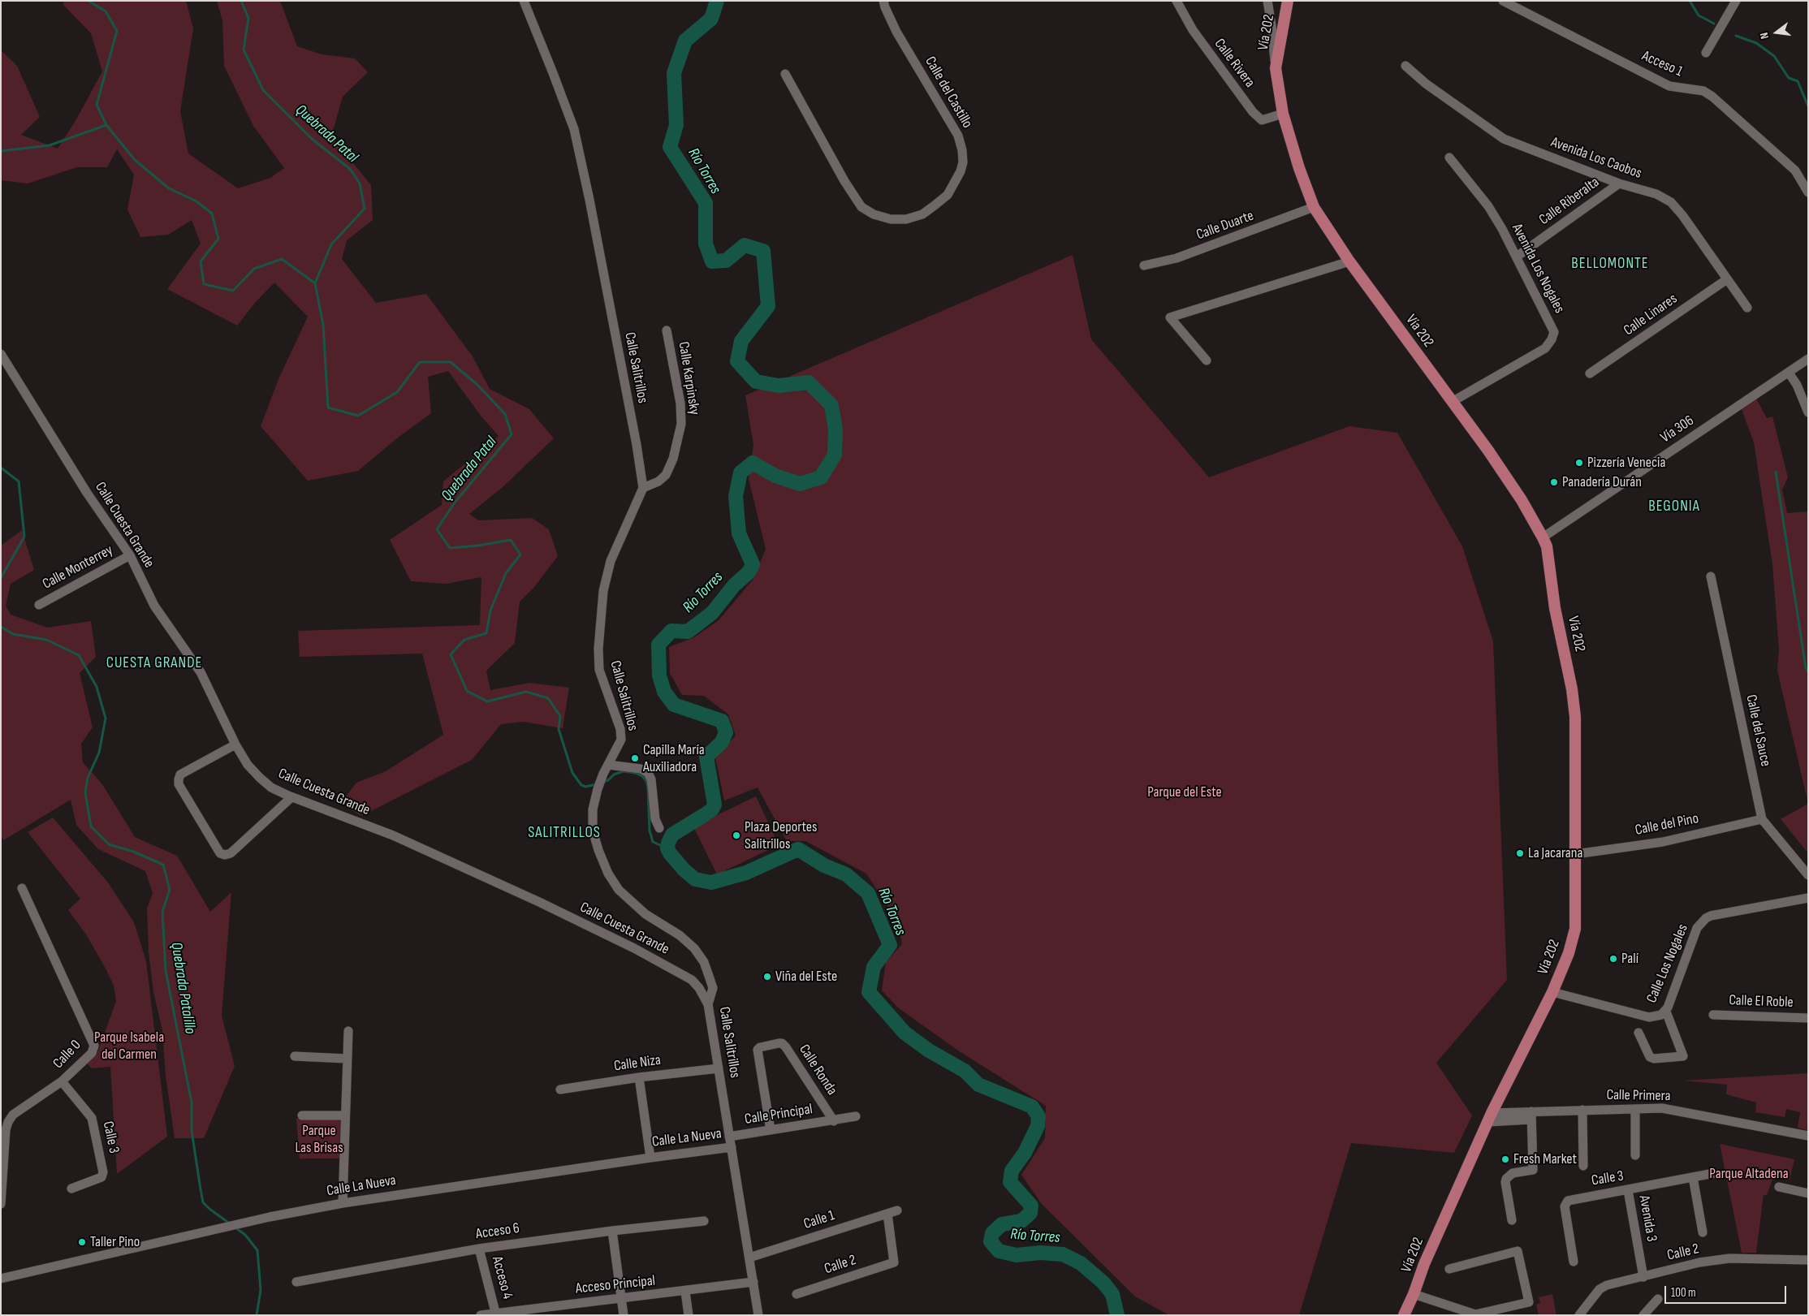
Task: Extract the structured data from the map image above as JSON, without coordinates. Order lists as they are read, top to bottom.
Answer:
{
  "streets": {
    "main road": ["Vía 202"],
    "street": [
      "Calle Rivera",
      "Acceso 1",
      "Calle del Castillo",
      "Avenida Los Caobos",
      "Calle Riberalta",
      "Calle Duarte",
      "Avenida Los Nogales",
      "Calle Linares",
      "Calle Salitrillos",
      "Calle Karpinsky",
      "Vía 306",
      "Calle Cuesta Grande",
      "Calle Monterrey",
      "Calle del Sauce",
      "Calle del Pino",
      "Calle Los Nogales",
      "Calle El Roble",
      "Calle 0",
      "Calle Niza",
      "Calle Ronda",
      "Calle Primera",
      "Calle Principal",
      "Calle 3",
      "Calle La Nueva",
      "Avenida 3",
      "Calle 1",
      "Acceso 6",
      "Calle 2",
      "Acceso 4",
      "Acceso Principal"
    ]
  },
  "crossings": [
    ["Vía 202", "Calle Rivera"],
    ["Vía 202", "Calle Duarte"],
    ["Vía 202", "Avenida Los Nogales"],
    ["Vía 202", "Vía 306"],
    ["Vía 202", "Calle del Pino"],
    ["Vía 202", "Calle Los Nogales"],
    ["Vía 202", "Calle Primera"],
    ["Avenida Los Caobos", "Calle Riberalta"],
    ["Avenida Los Caobos", "Calle Linares"],
    ["Calle Riberalta", "Avenida Los Nogales"],
    ["Calle Salitrillos", "Calle Karpinsky"],
    ["Calle Salitrillos", "Calle Cuesta Grande"],
    ["Calle Salitrillos", "Calle Niza"],
    ["Calle Salitrillos", "Calle Principal"],
    ["Calle Salitrillos", "Calle La Nueva"],
    ["Calle Salitrillos", "Calle 1"],
    ["Calle Salitrillos", "Acceso Principal"],
    ["Calle Cuesta Grande", "Calle Monterrey"],
    ["Calle del Sauce", "Calle del Pino"],
    ["Calle 0", "Calle 3"],
    ["Calle Ronda", "Calle Principal"],
    ["Calle 3", "Avenida 3"],
    ["Avenida 3", "Calle 2"],
    ["Calle 1", "Calle 2"],
    ["Acceso 6", "Acceso 4"],
    ["Acceso 4", "Acceso Principal"]
  ],
  "districts": [
    "BELLOMONTE",
    "BEGONIA",
    "CUESTA GRANDE",
    "SALITRILLOS"
  ],
  "water": ["Quebrada Patal", "Río Torres", "Quebrada Patalillo"],
  "parks": [
    "Parque del Este",
    "Parque Isabela del Carmen",
    "Parque Las Brisas",
    "Parque Altadena"
  ],
  "places": [
    "Pizzería Venecia",
    "Panadería Durán",
    "Capilla María Auxiliadora",
    "Plaza Deportes Salitrillos",
    "La Jacarana",
    "Palí",
    "Viña del Este",
    "Fresh Market",
    "Taller Pino"
  ],
  "scale_bar": "100 m",
  "north": "left"
}
